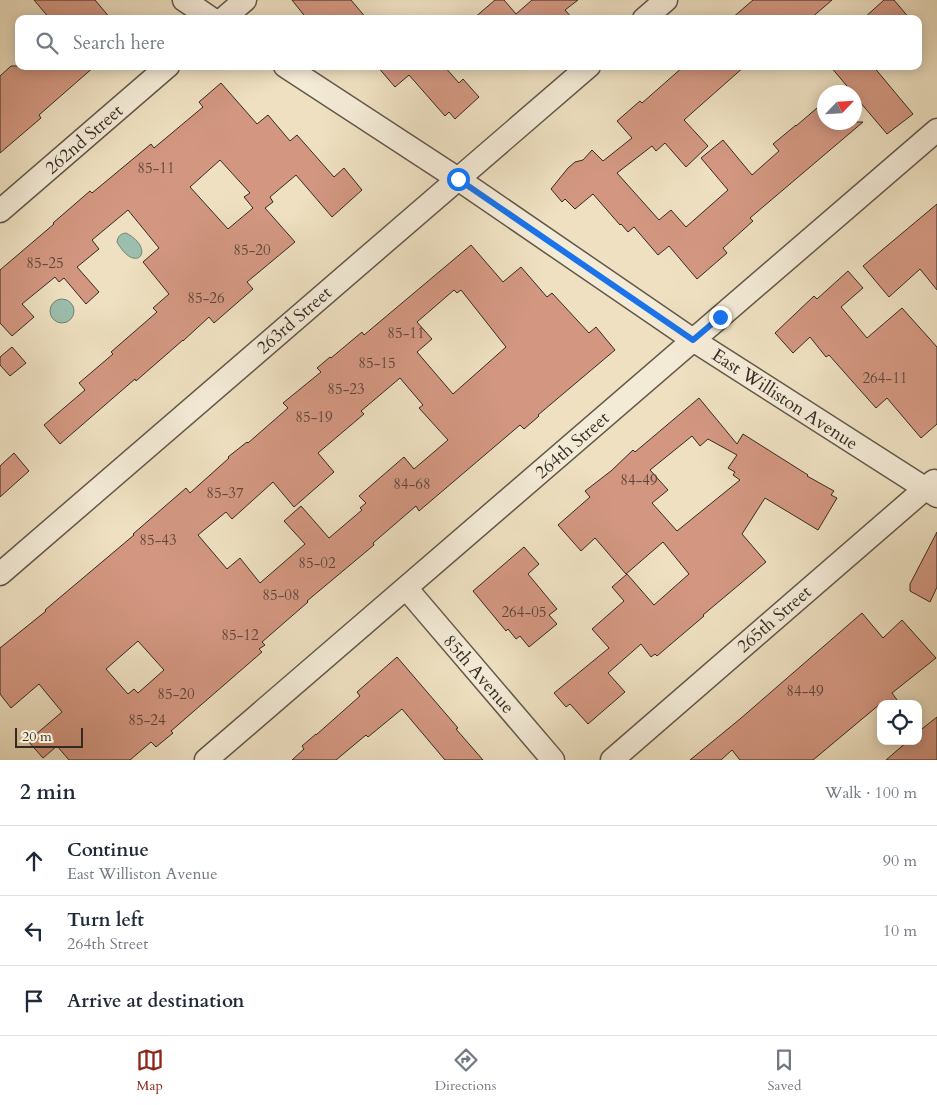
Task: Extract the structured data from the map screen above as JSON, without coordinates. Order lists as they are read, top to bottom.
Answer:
{
  "streets": {
    "street": [
      "262nd Street",
      "263rd Street",
      "East Williston Avenue",
      "264th Street",
      "265th Street",
      "85th Avenue"
    ]
  },
  "crossings": [
    ["263rd Street", "East Williston Avenue"],
    ["East Williston Avenue", "264th Street"],
    ["East Williston Avenue", "265th Street"],
    ["264th Street", "85th Avenue"]
  ],
  "house_numbers": [
    "85-11",
    "85-20",
    "85-25",
    "85-26",
    "85-11",
    "85-15",
    "264-11",
    "85-23",
    "85-19",
    "84-49",
    "84-68",
    "85-37",
    "85-43",
    "85-02",
    "85-08",
    "264-05",
    "85-12",
    "84-49",
    "85-20",
    "85-24"
  ],
  "scale_bar": "20 m",
  "north": "top right",
  "page": {
    "search": "Search here",
    "scale": "20 m",
    "heading": ["2 min", "Walk · 100 m"],
    "list": [
      ["Continue", "East Williston Avenue", "90 m"],
      ["Turn left", "264th Street", "10 m"],
      "Arrive at destination"
    ],
    "nav": ["Map", "Directions", "Saved"]
  }
}
